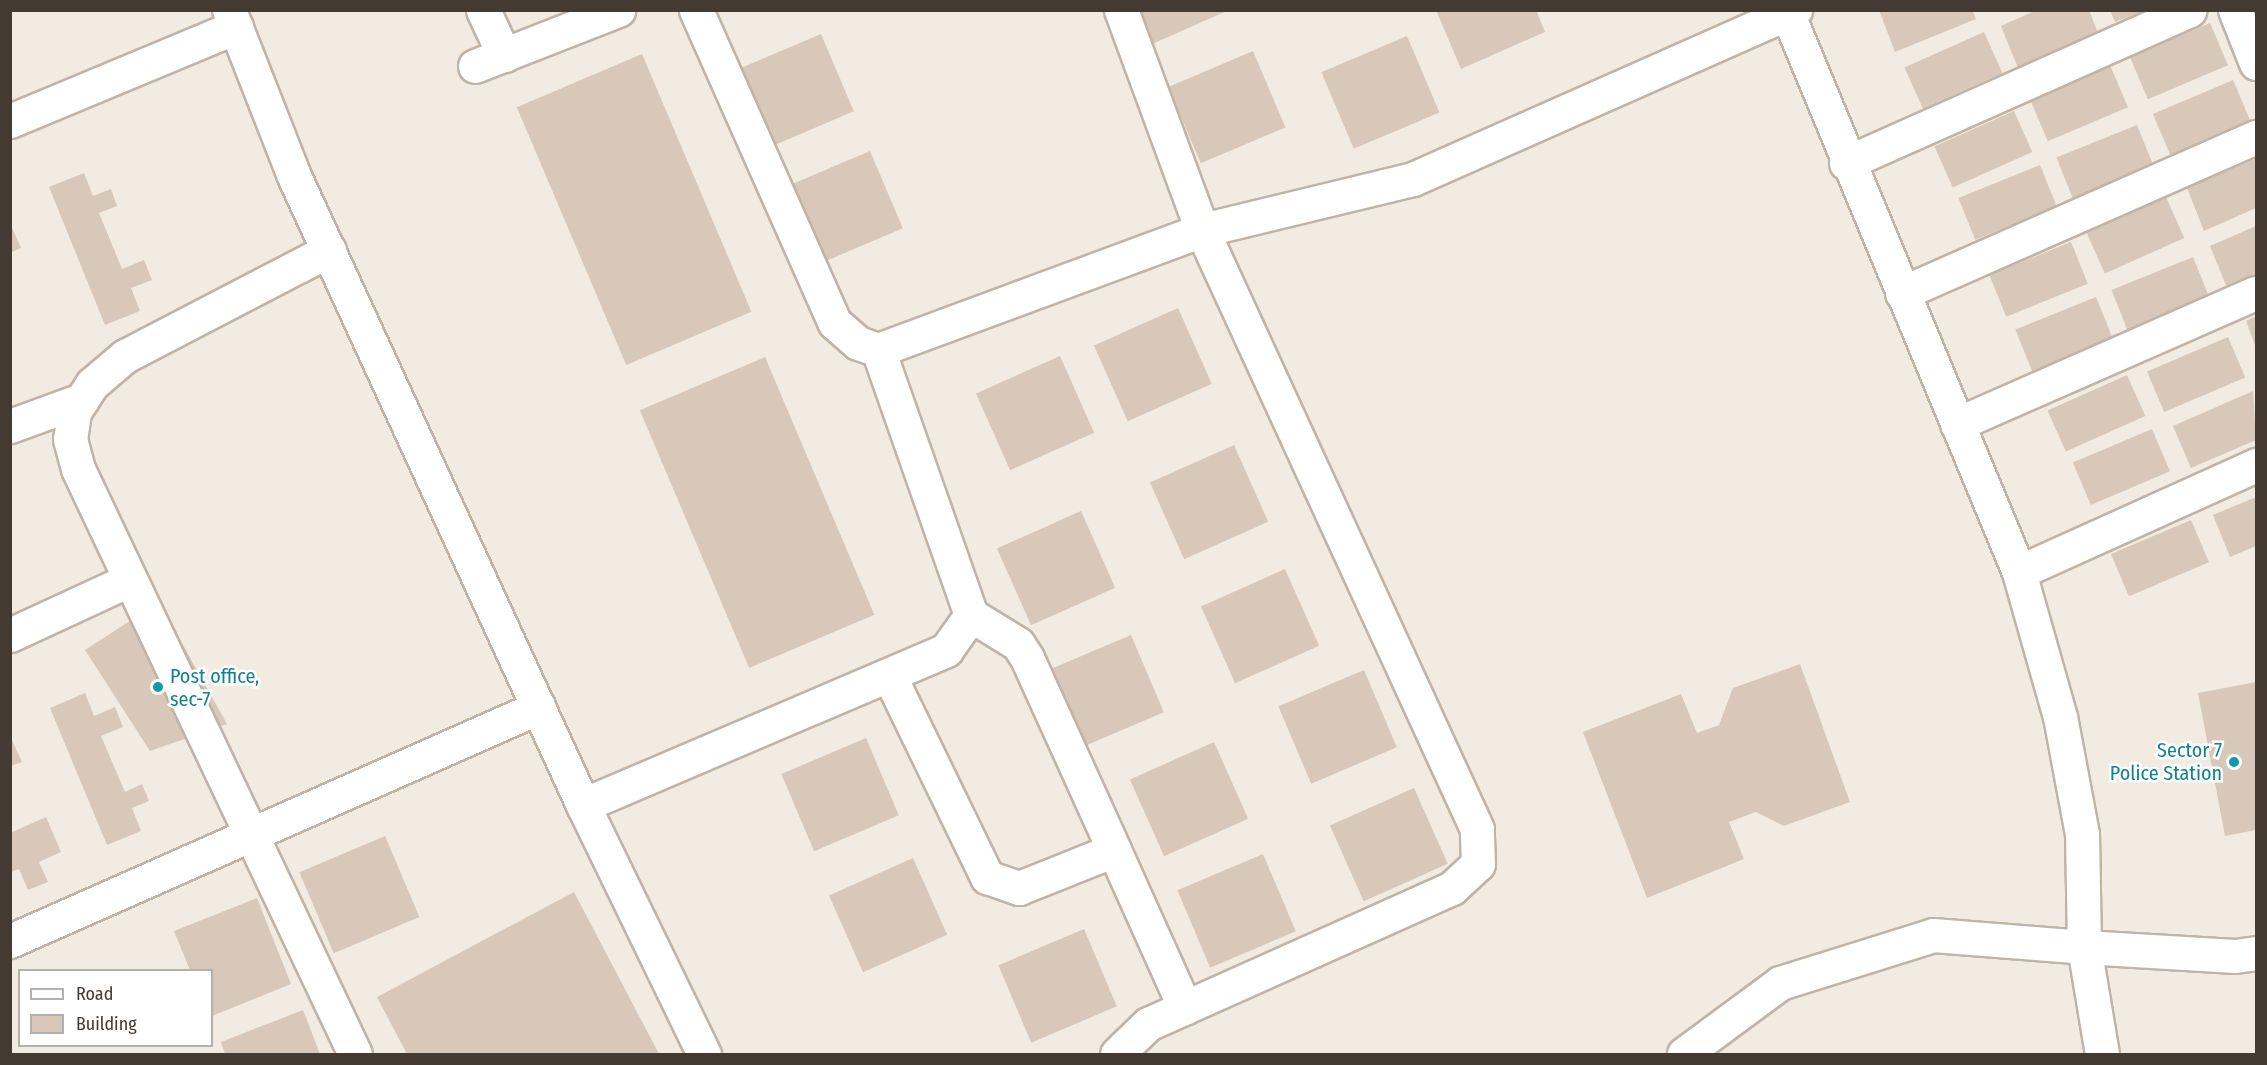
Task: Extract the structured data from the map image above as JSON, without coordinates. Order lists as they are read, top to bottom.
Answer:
{
  "places": ["Post office, sec-7", "Sector 7 Police Station"],
  "legend": ["Road", "Building"]
}
